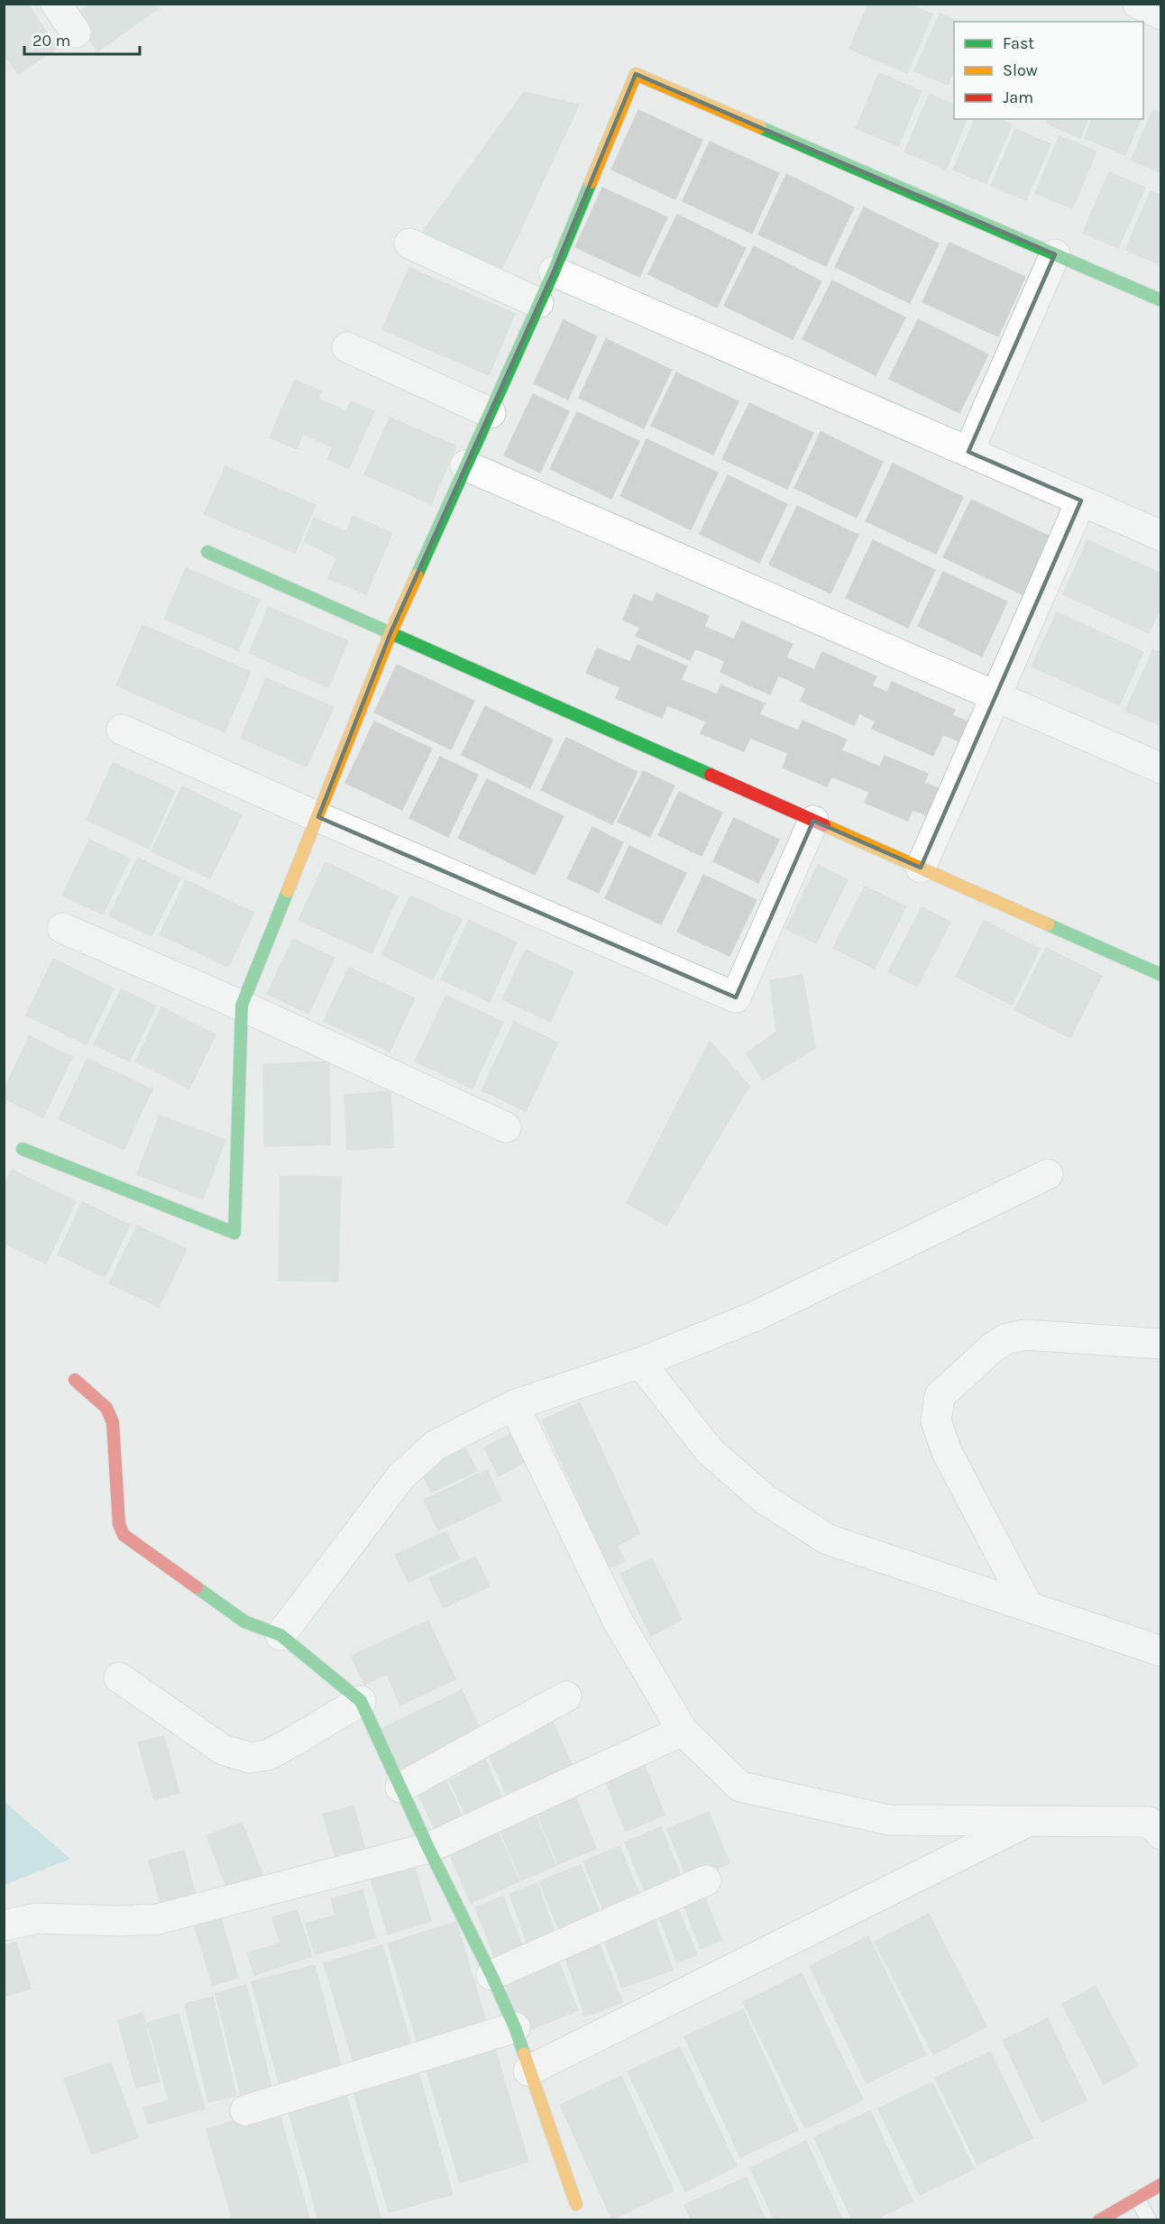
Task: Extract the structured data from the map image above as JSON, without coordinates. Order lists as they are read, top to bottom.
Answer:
{
  "legend": ["Fast", "Slow", "Jam"],
  "scale_bar": "20 m"
}
